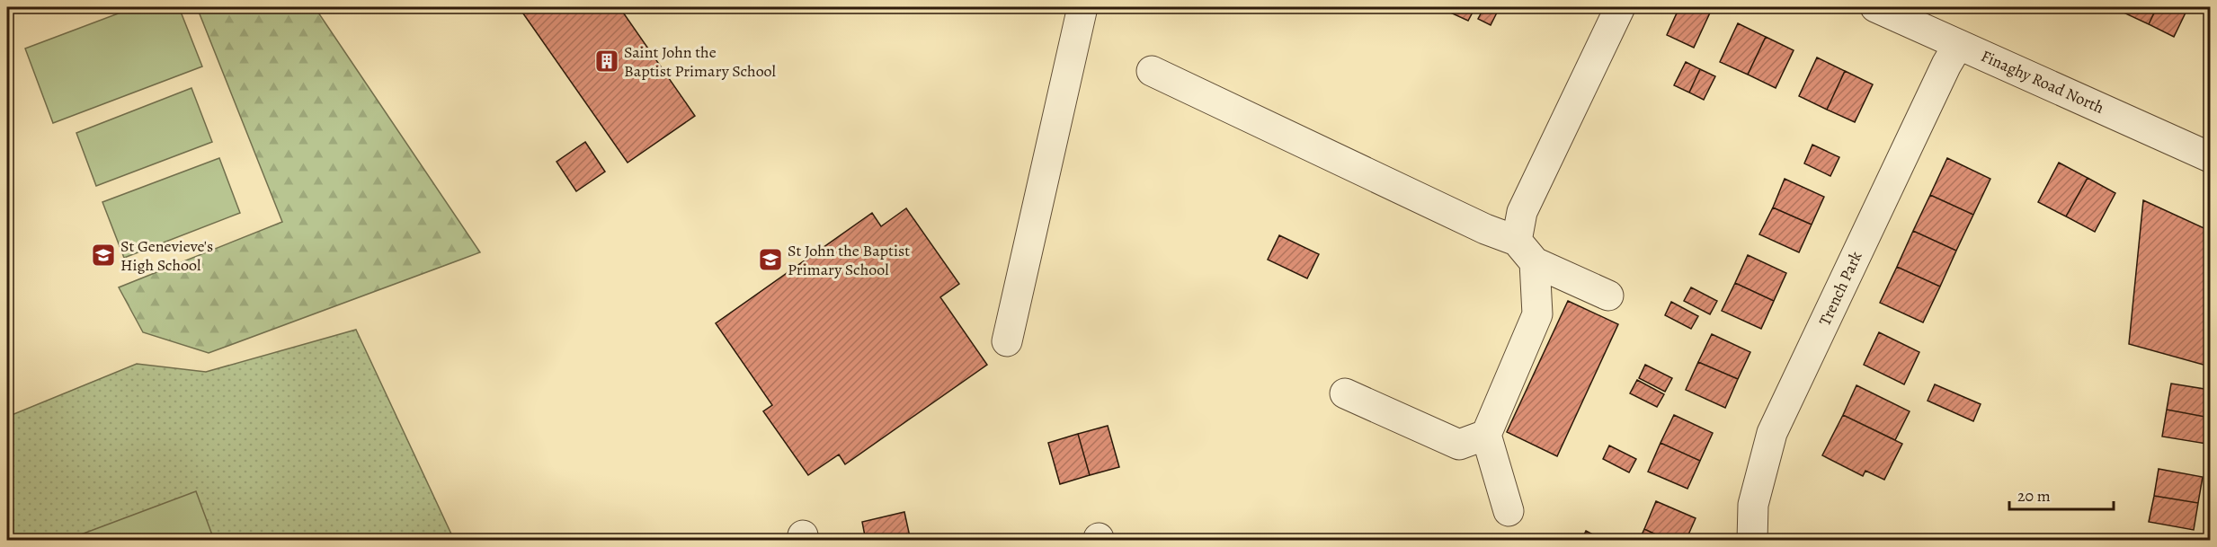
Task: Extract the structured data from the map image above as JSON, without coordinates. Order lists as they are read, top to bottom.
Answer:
{
  "streets": {
    "street": ["Finaghy Road North", "Trench Park"]
  },
  "crossings": [
    ["Finaghy Road North", "Trench Park"]
  ],
  "places": {
    "building": ["Saint John the Baptist Primary School"],
    "school or university": ["St Genevieve's High School", "St John the Baptist Primary School"]
  },
  "scale_bar": "20 m"
}
